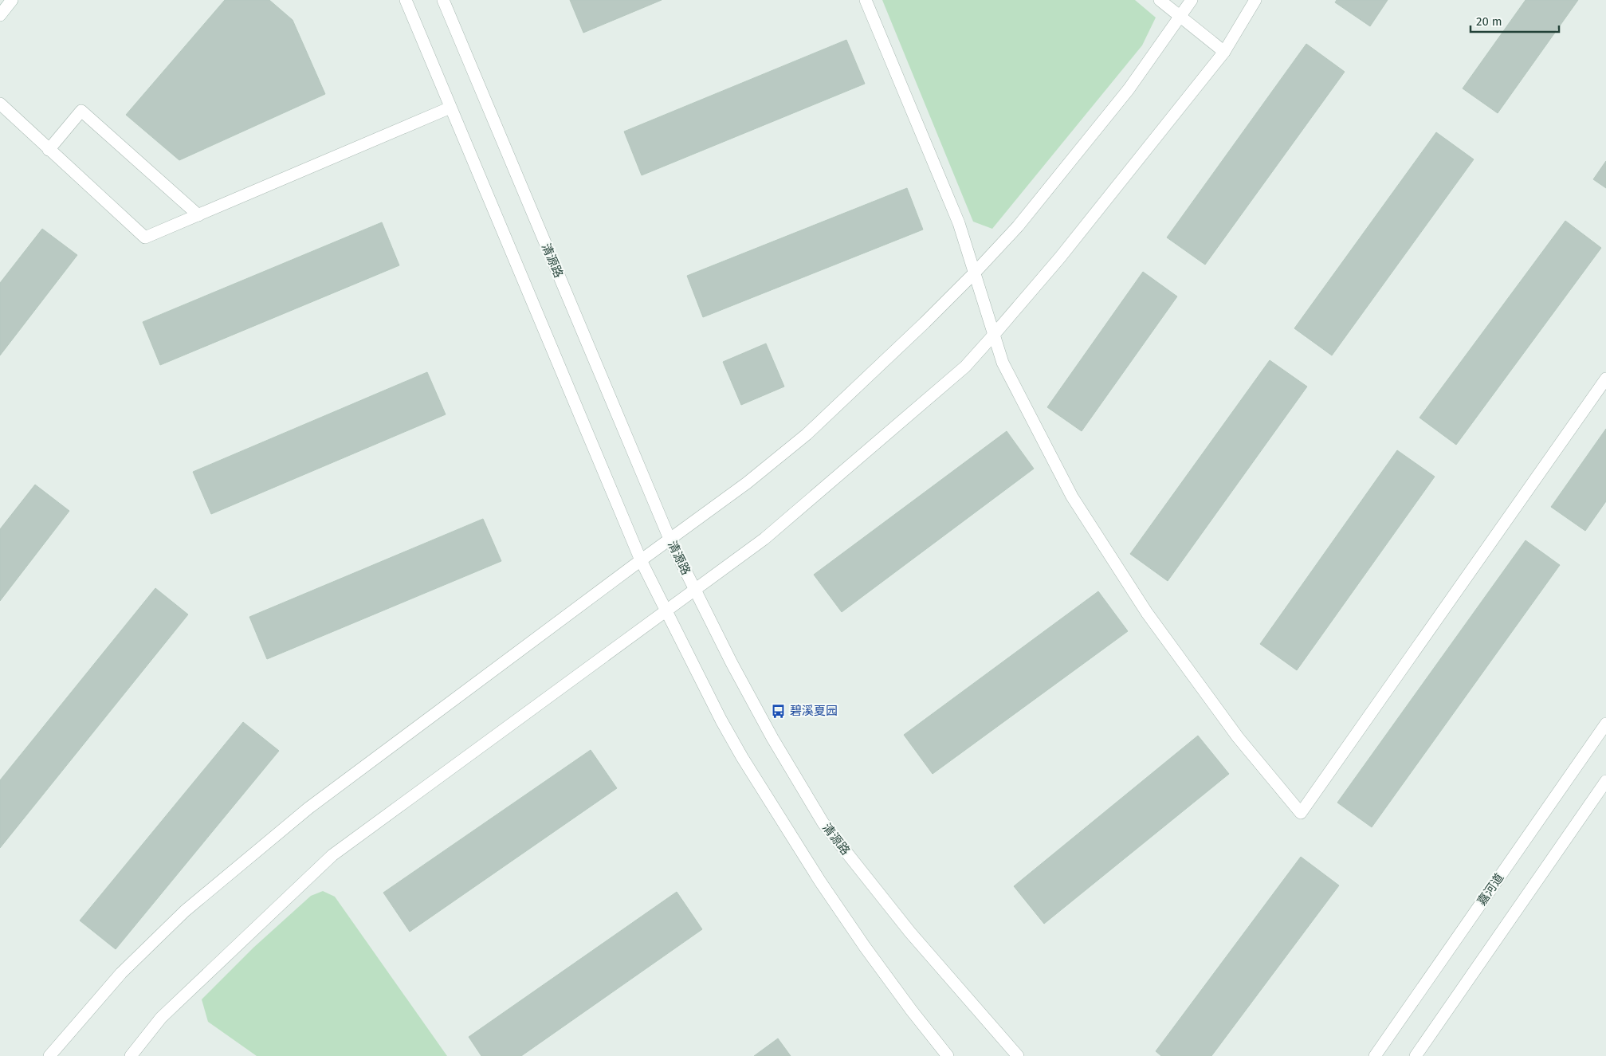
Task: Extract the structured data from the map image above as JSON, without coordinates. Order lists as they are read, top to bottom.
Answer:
{
  "streets": {
    "street": ["清源路", "嘉河道"]
  },
  "places": {
    "bus stop": ["碧溪夏园"]
  },
  "scale_bar": "20 m"
}
